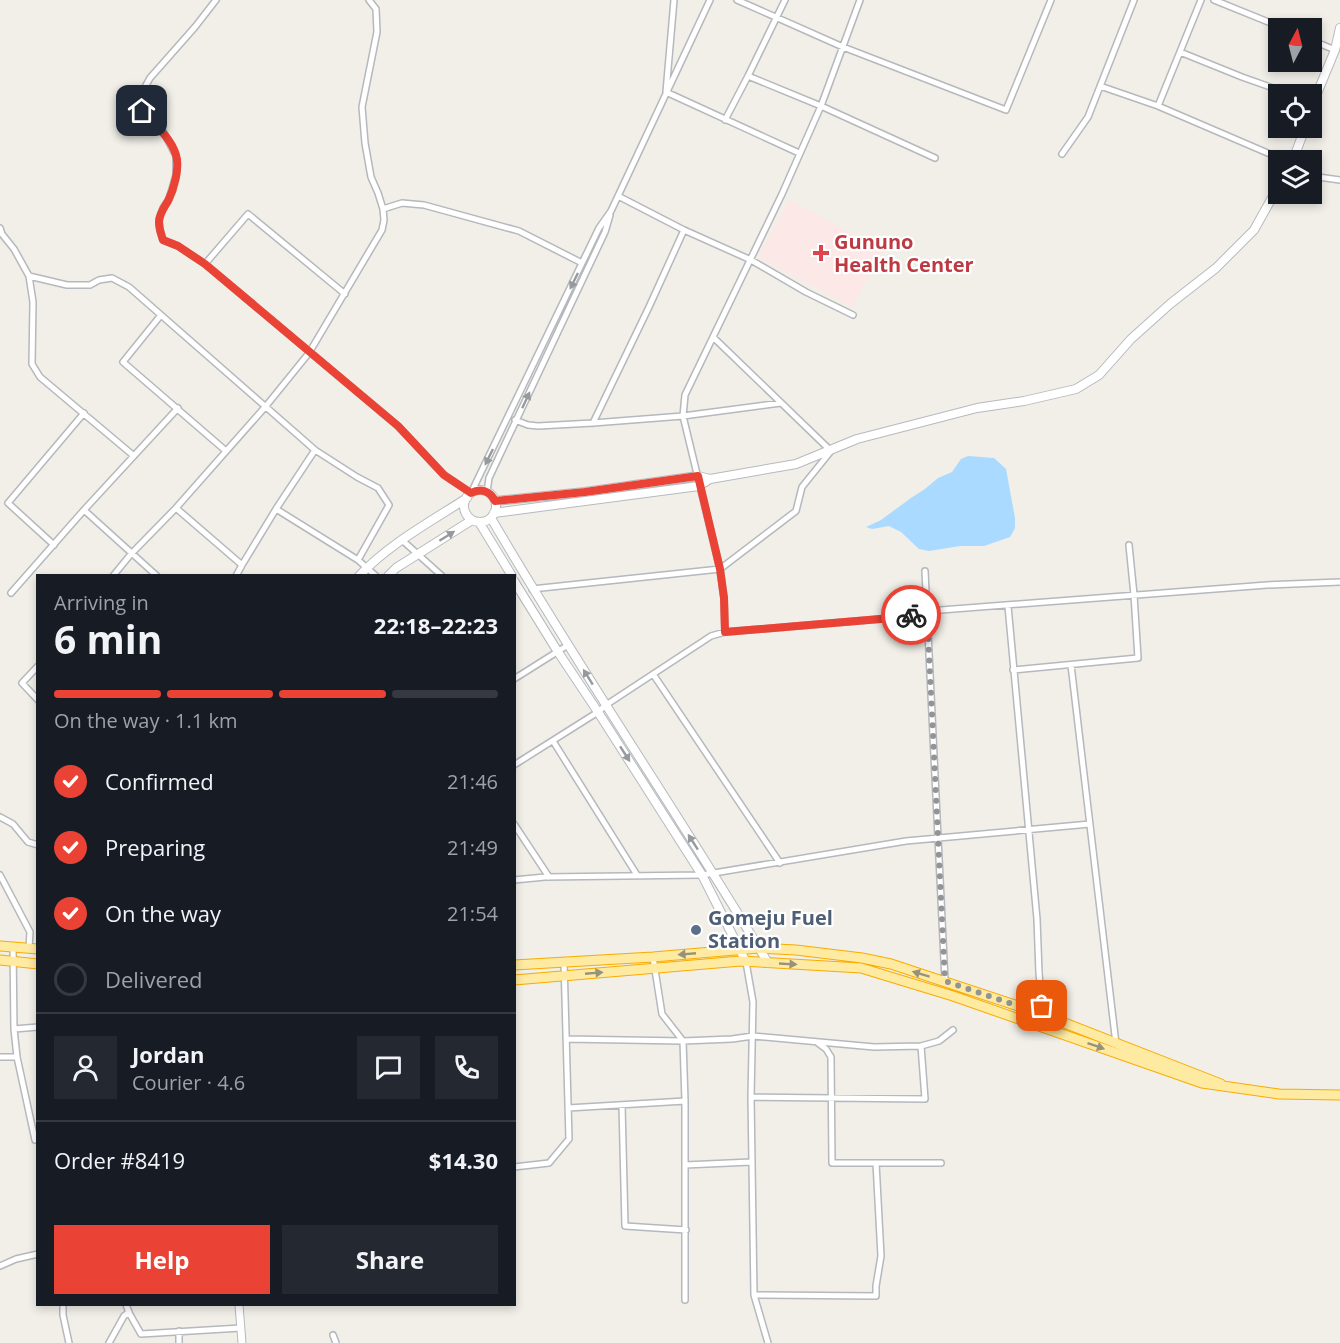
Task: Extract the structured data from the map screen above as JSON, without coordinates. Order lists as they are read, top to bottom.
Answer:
{
  "places": {
    "health": ["Gununo Health Center"],
    "other": ["Gomeju Fuel Station"]
  },
  "north": "top",
  "page": {
    "heading": ["6 min", "Arriving in", "22:18–22:23"],
    "panel": [
      "Jordan",
      "Courier · 4.6",
      "Order #8419",
      "$14.30"
    ],
    "bar": "On the way · 1.1 km",
    "list": [
      ["Confirmed", "21:46"],
      ["Preparing", "21:49"],
      ["On the way", "21:54"],
      "Delivered"
    ],
    "buttons": ["Help", "Share"]
  }
}
